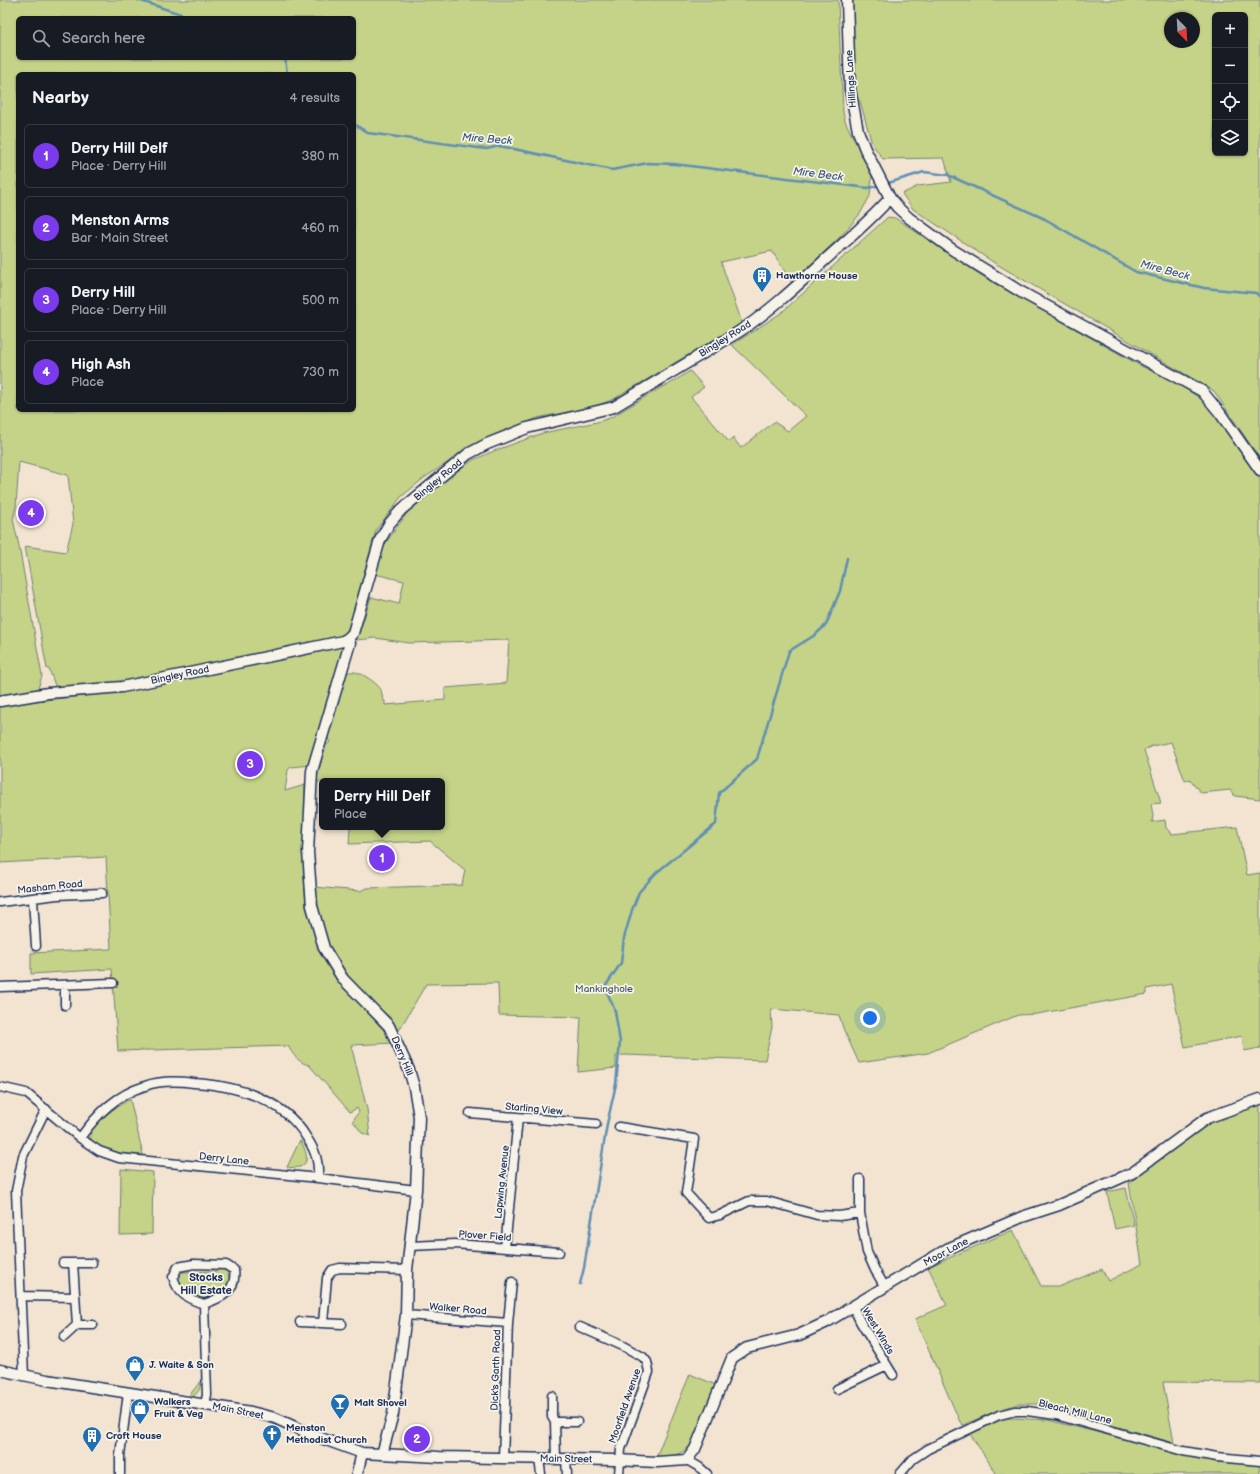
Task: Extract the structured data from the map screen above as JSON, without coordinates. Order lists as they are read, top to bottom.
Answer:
{
  "streets": {
    "street": [
      "Hillings Lane",
      "Bingley Road",
      "Masham Road",
      "Derry Hill",
      "Starling View",
      "Derry Lane",
      "Lapwing Avenue",
      "Plover Field",
      "Moor Lane",
      "Walker Road",
      "West Winds",
      "Dick's Garth Road",
      "Moorfield Avenue",
      "Main Street",
      "Bleach Mill Lane"
    ]
  },
  "crossings": [
    ["Hillings Lane", "Bingley Road"],
    ["Bingley Road", "Derry Hill"],
    ["Derry Hill", "Derry Lane"],
    ["Derry Hill", "Plover Field"],
    ["Derry Hill", "Walker Road"],
    ["Derry Hill", "Main Street"],
    ["Starling View", "Lapwing Avenue"],
    ["Lapwing Avenue", "Plover Field"],
    ["Moor Lane", "West Winds"],
    ["Moor Lane", "Main Street"],
    ["Walker Road", "Dick's Garth Road"],
    ["Dick's Garth Road", "Main Street"],
    ["Moorfield Avenue", "Main Street"]
  ],
  "districts": ["Stocks Hill Estate"],
  "water": ["Mire Beck"],
  "parks": ["Mankinghole"],
  "places": {
    "building": ["Hawthorne House", "Croft House"],
    "shop": ["J. Waite & Son", "Walkers Fruit & Veg"],
    "bar": ["Malt Shovel"],
    "church": ["Menston Methodist Church"]
  },
  "north": "bottom right",
  "page": {
    "map_buttons": ["+", "−"],
    "search": "Search here",
    "heading": ["Nearby", "4 results"],
    "list": [
      {
        "mark": "1",
        "name": "Derry Hill Delf",
        "note": "Place · Derry Hill",
        "value": "380 m"
      },
      {
        "mark": "2",
        "name": "Menston Arms",
        "note": "Bar · Main Street",
        "value": "460 m"
      },
      {
        "mark": "3",
        "name": "Derry Hill",
        "note": "Place · Derry Hill",
        "value": "500 m"
      },
      {
        "mark": "4",
        "name": "High Ash",
        "note": "Place",
        "value": "730 m"
      }
    ],
    "pins": [
      "4",
      "3",
      "1",
      "2"
    ],
    "popup": ["Derry Hill Delf", "Place"]
  }
}
